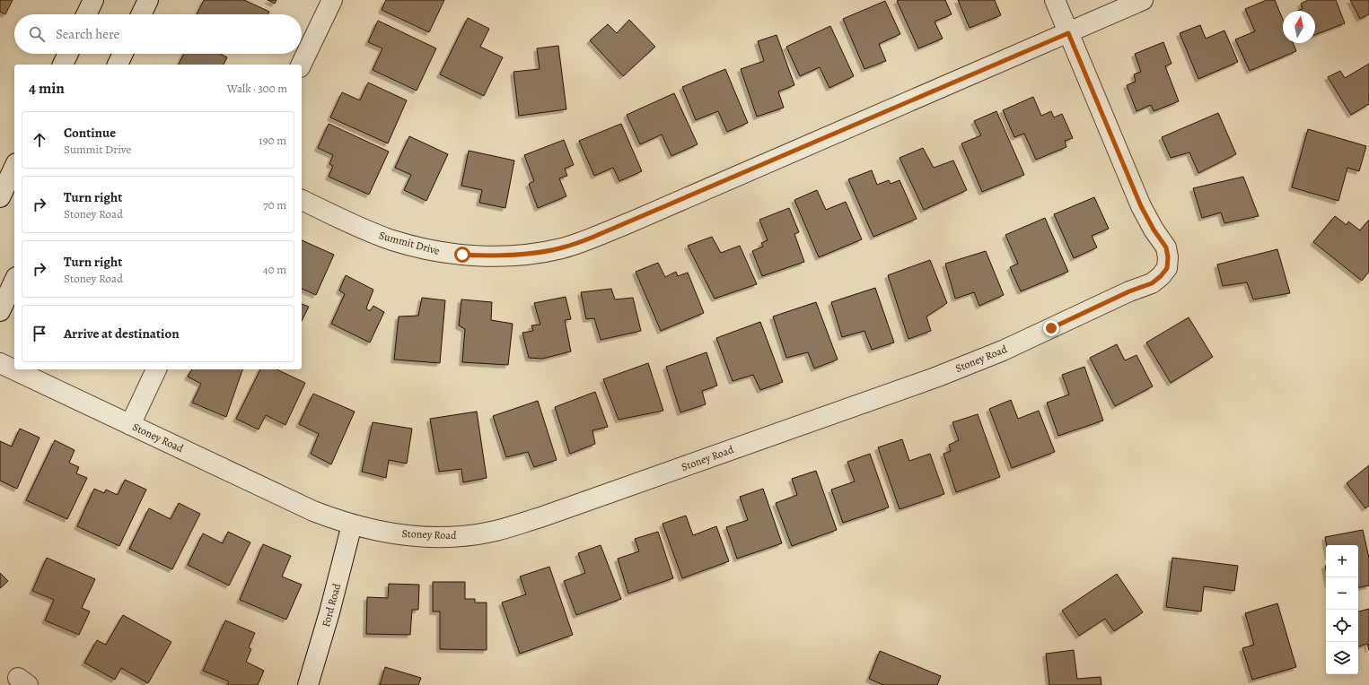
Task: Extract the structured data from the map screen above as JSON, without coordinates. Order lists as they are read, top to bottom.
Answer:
{
  "streets": {
    "street": ["Summit Drive", "Stoney Road", "Ford Road"]
  },
  "crossings": [
    ["Summit Drive", "Stoney Road"],
    ["Stoney Road", "Ford Road"]
  ],
  "north": "top",
  "page": {
    "search": "Search here",
    "heading": ["4 min", "Walk · 300 m"],
    "list": [
      ["Continue", "Summit Drive", "190 m"],
      ["Turn right", "Stoney Road", "70 m"],
      ["Turn right", "Stoney Road", "40 m"],
      "Arrive at destination"
    ],
    "map_buttons": ["+", "−"]
  }
}
